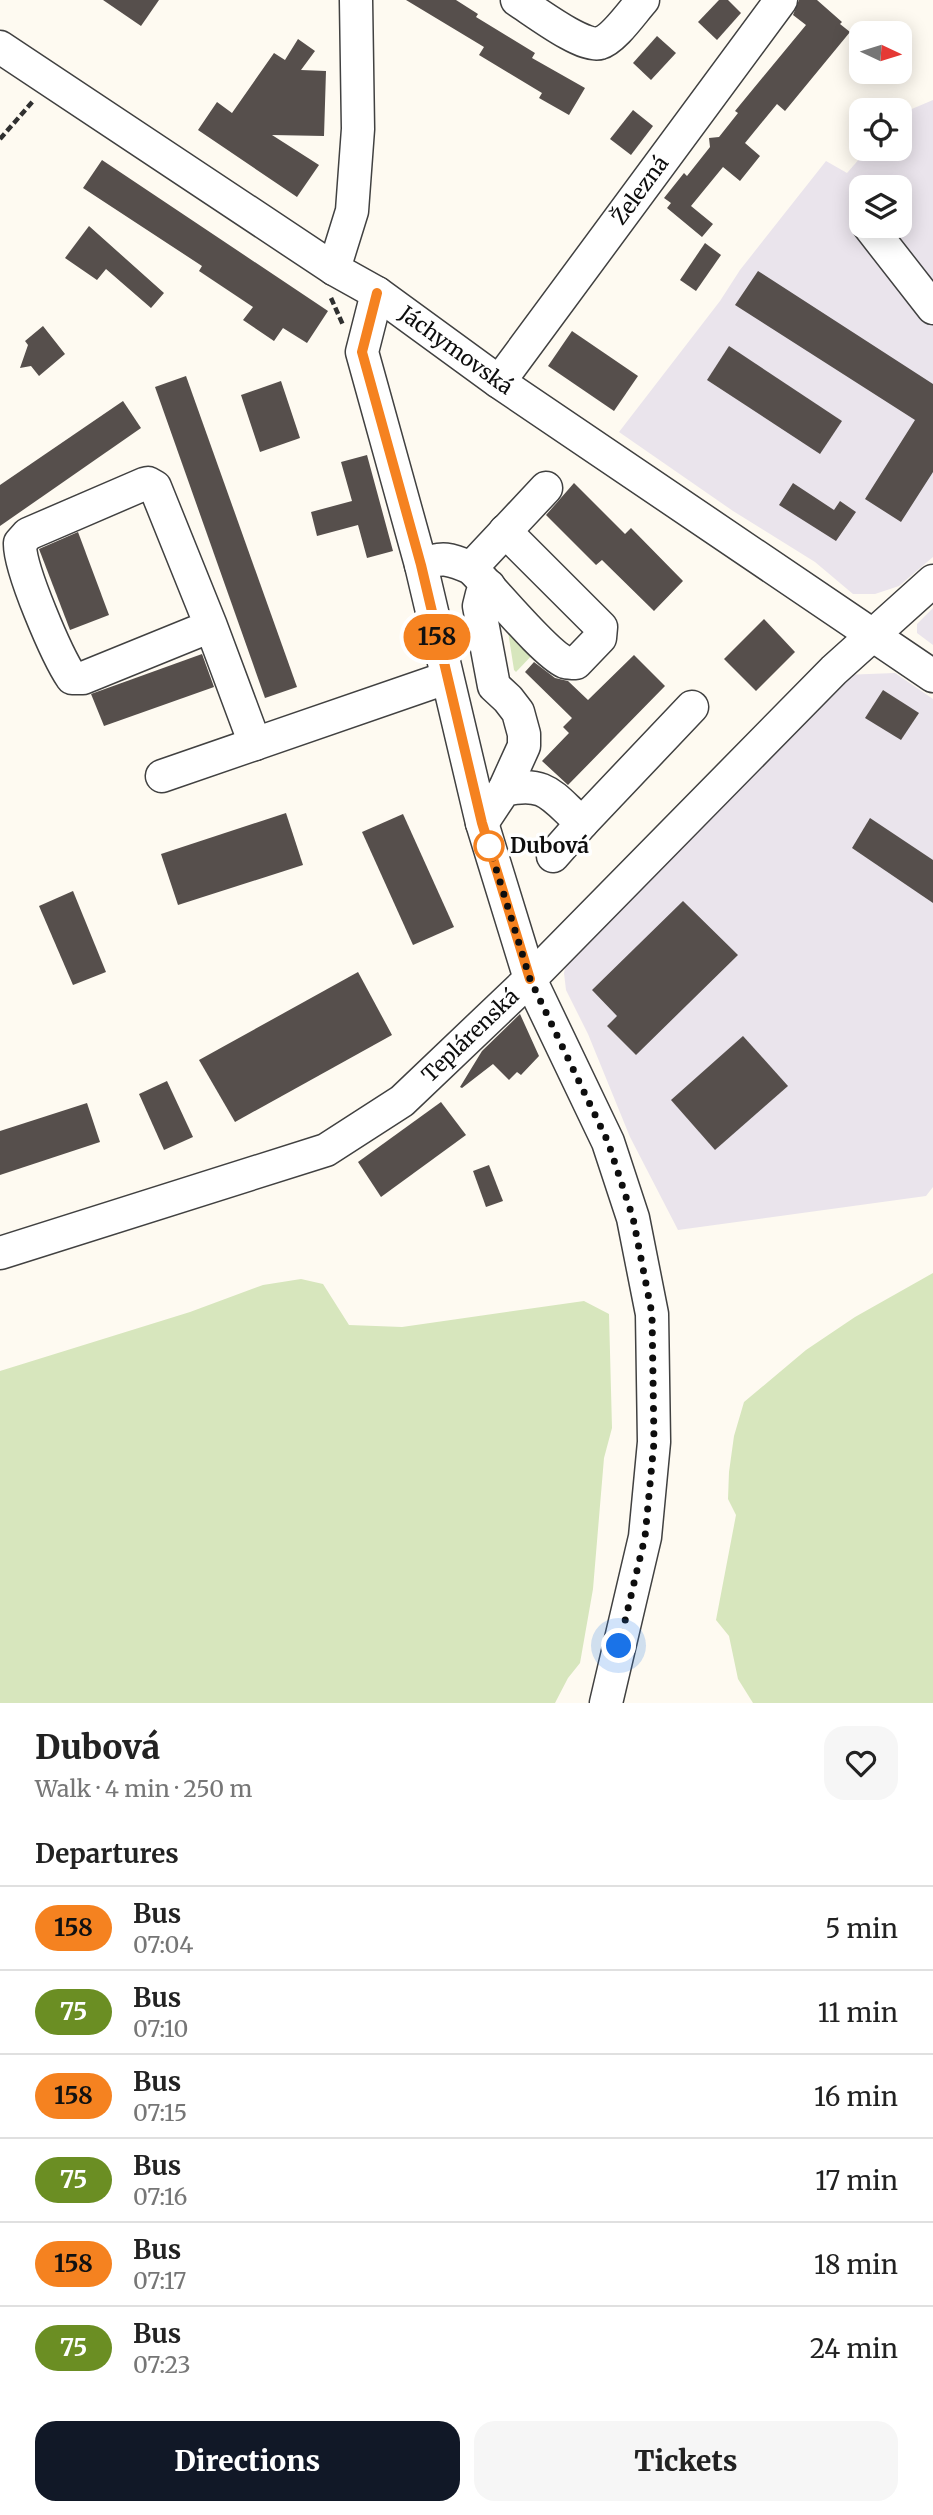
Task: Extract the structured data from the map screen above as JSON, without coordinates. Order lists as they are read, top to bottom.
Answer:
{
  "streets": {
    "street": ["Železná", "Jáchymovská", "Teplárenská"]
  },
  "crossings": [
    ["Železná", "Jáchymovská"],
    ["Jáchymovská", "Teplárenská"]
  ],
  "places": ["Dubová"],
  "lines": ["bus line 158"],
  "north": "right",
  "page": {
    "on_map": "158",
    "heading": [
      ["Dubová", "Walk · 4 min · 250 m"],
      "Departures"
    ],
    "list": [
      {
        "mark": "158",
        "name": "Bus",
        "note": "07:04",
        "value": "5 min"
      },
      {
        "mark": "75",
        "name": "Bus",
        "note": "07:10",
        "value": "11 min"
      },
      {
        "mark": "158",
        "name": "Bus",
        "note": "07:15",
        "value": "16 min"
      },
      {
        "mark": "75",
        "name": "Bus",
        "note": "07:16",
        "value": "17 min"
      },
      {
        "mark": "158",
        "name": "Bus",
        "note": "07:17",
        "value": "18 min"
      },
      {
        "mark": "75",
        "name": "Bus",
        "note": "07:23",
        "value": "24 min"
      }
    ],
    "buttons": ["Directions", "Tickets"]
  }
}
